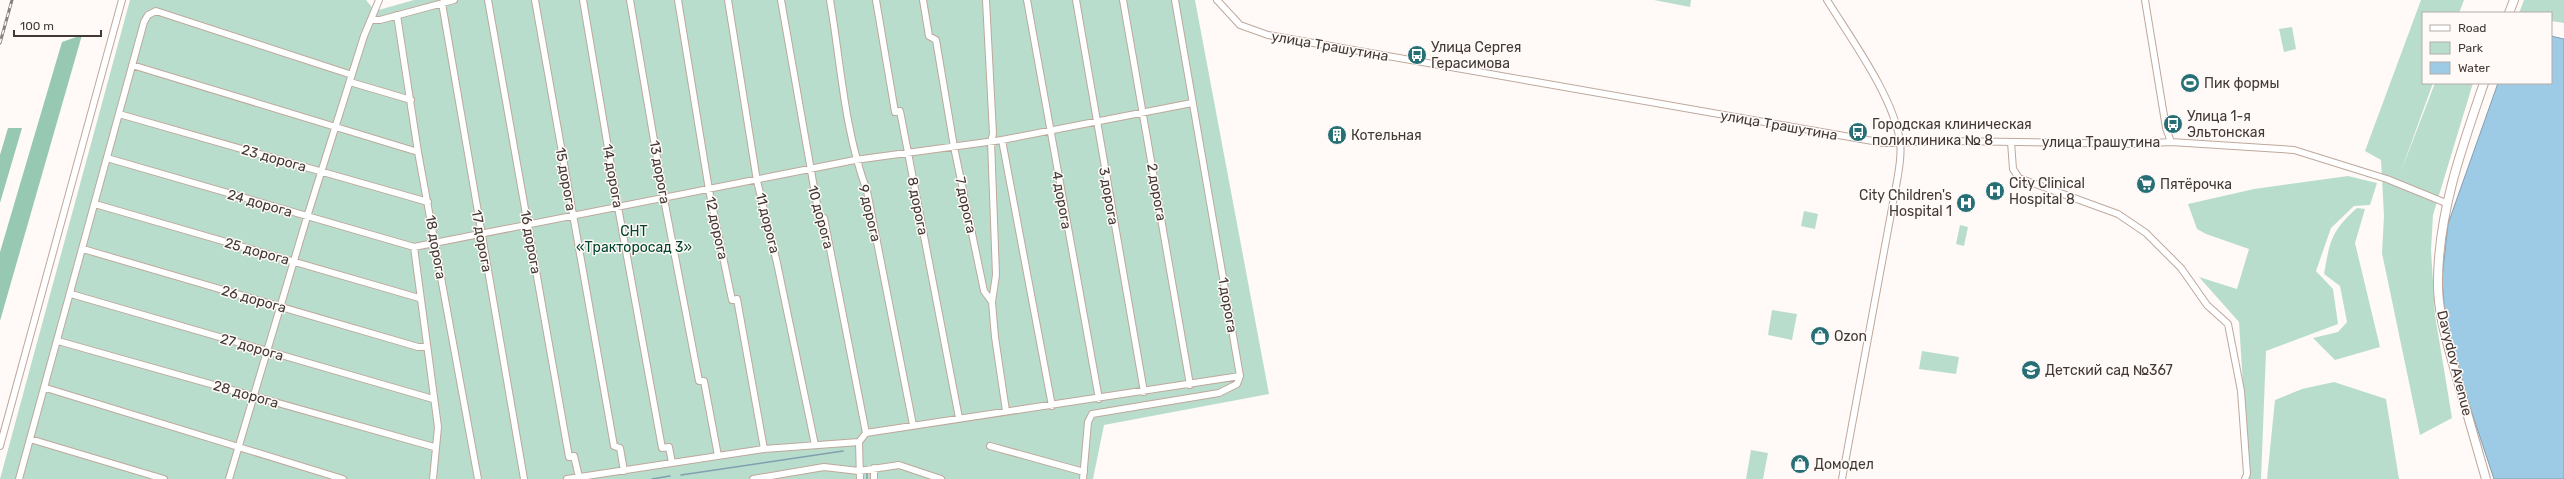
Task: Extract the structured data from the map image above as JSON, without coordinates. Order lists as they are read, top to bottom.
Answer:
{
  "streets": {
    "street": [
      "улица Трашутина",
      "23 дорога",
      "13 дорога",
      "14 дорога",
      "15 дорога",
      "2 дорога",
      "3 дорога",
      "4 дорога",
      "24 дорога",
      "7 дорога",
      "8 дорога",
      "9 дорога",
      "10 дорога",
      "11 дорога",
      "12 дорога",
      "17 дорога",
      "16 дорога",
      "18 дорога",
      "25 дорога",
      "26 дорога",
      "1 дорога",
      "27 дорога",
      "Davydov Avenue",
      "28 дорога"
    ]
  },
  "crossings": [
    ["улица Трашутина", "Davydov Avenue"],
    ["23 дорога", "18 дорога"]
  ],
  "parks": ["СНТ «Тракторосад 3»"],
  "places": {
    "bus stop": ["Улица Сергея Герасимова", "Улица 1-я Эльтонская", "Городская клиническая поликлиника № 8"],
    "sports": ["Пик формы"],
    "building": ["Котельная"],
    "supermarket": ["Пятёрочка"],
    "hospital": ["City Clinical Hospital 8", "City Children's Hospital 1"],
    "shop": ["Ozon", "Домодел"],
    "school or university": ["Детский сад №367"]
  },
  "legend": ["Road", "Park", "Water"],
  "scale_bar": "100 m"
}
